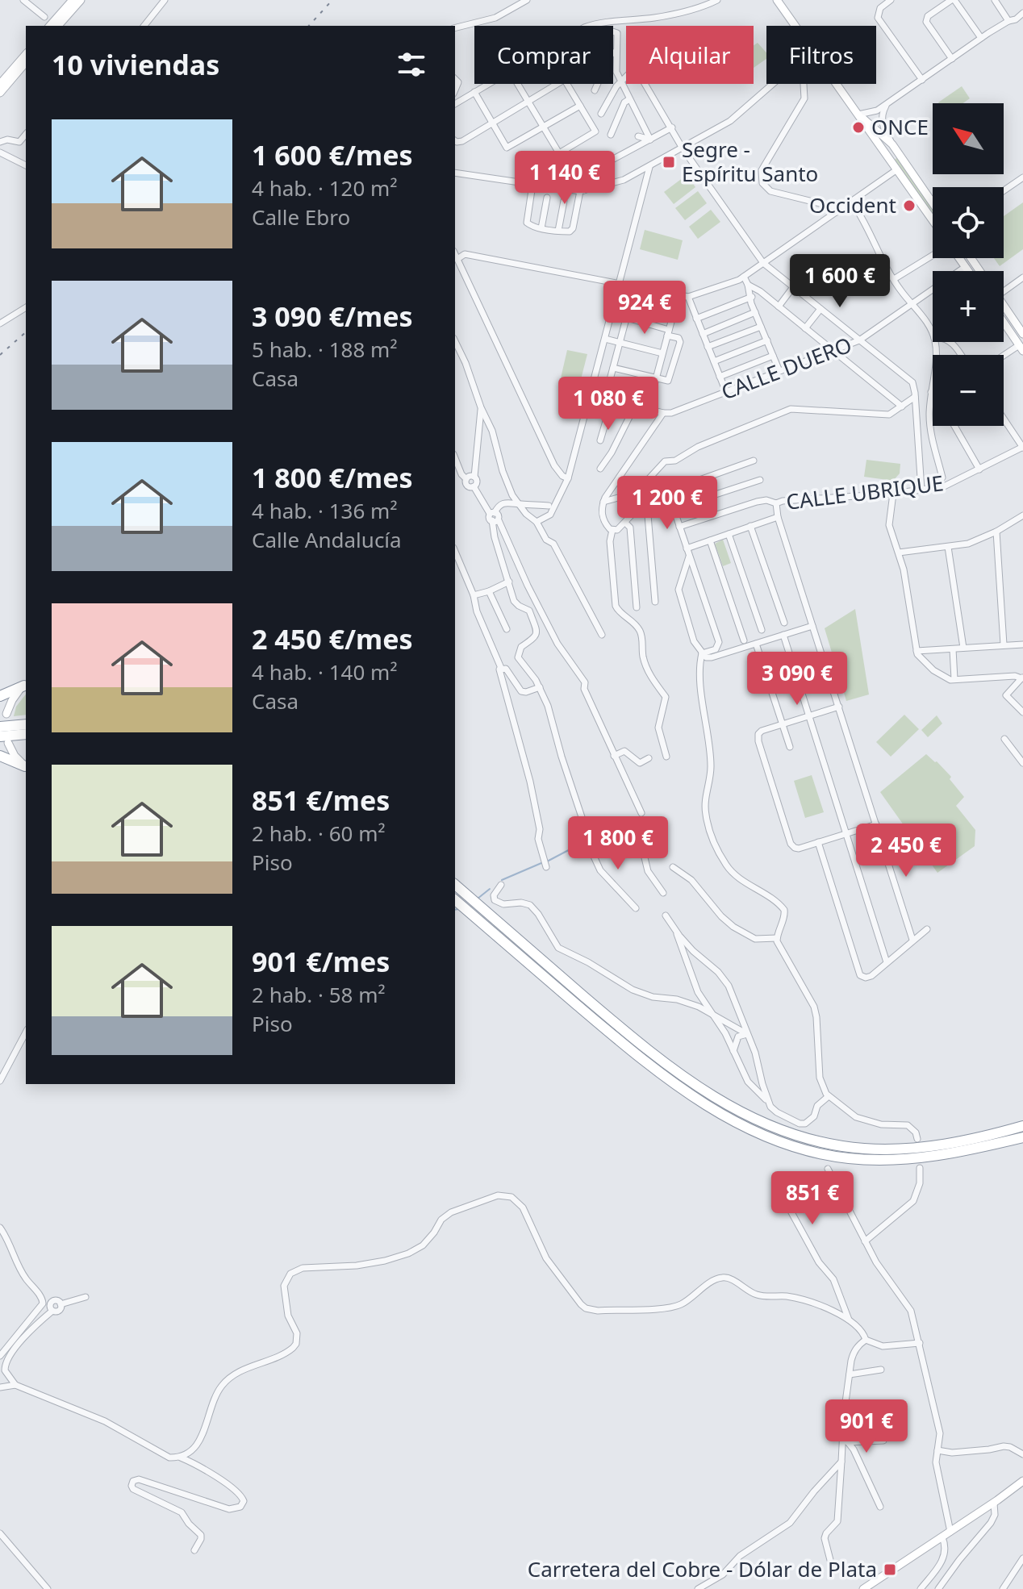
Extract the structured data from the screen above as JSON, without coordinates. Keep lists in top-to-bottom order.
{
  "streets": {
    "street": ["CALLE DUERO", "CALLE UBRIQUE"]
  },
  "places": {
    "other": ["ONCE", "Occident"],
    "transit": ["Segre - Espíritu Santo", "Carretera del Cobre - Dólar de Plata"]
  },
  "north": "top left",
  "page": {
    "chip": ["Comprar", "Alquilar", "Filtros"],
    "heading": "10 viviendas",
    "map_buttons": ["+", "−"],
    "list": [
      {
        "name": "1 600 €/mes",
        "note": "4 hab. · 120 m² · Calle Ebro"
      },
      {
        "name": "3 090 €/mes",
        "note": "5 hab. · 188 m² · Casa"
      },
      {
        "name": "1 800 €/mes",
        "note": "4 hab. · 136 m² · Calle Andalucía"
      },
      {
        "name": "2 450 €/mes",
        "note": "4 hab. · 140 m² · Casa"
      },
      {
        "name": "851 €/mes",
        "note": "2 hab. · 60 m² · Piso"
      },
      {
        "name": "901 €/mes",
        "note": "2 hab. · 58 m² · Piso"
      }
    ],
    "price": [
      "1 140 €",
      "1 600 €",
      "924 €",
      "1 080 €",
      "1 200 €",
      "3 090 €",
      "1 800 €",
      "2 450 €",
      "851 €",
      "901 €"
    ]
  }
}
